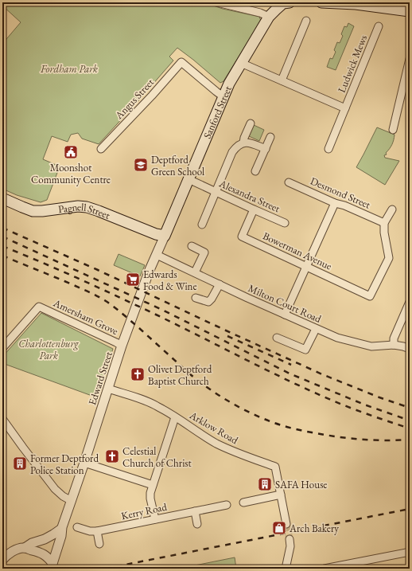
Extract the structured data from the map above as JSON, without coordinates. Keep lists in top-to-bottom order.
{
  "streets": {
    "main road": ["Sanford Street", "Pagnell Street"],
    "street": [
      "Ludwick Mews",
      "Angus Street",
      "Desmond Street",
      "Alexandra Street",
      "Bowerman Avenue",
      "Milton Court Road",
      "Amersham Grove",
      "Edward Street",
      "Arklow Road",
      "Kerry Road"
    ]
  },
  "crossings": [
    ["Ludwick Mews", "Sanford Street"],
    ["Angus Street", "Sanford Street"],
    ["Sanford Street", "Alexandra Street"],
    ["Sanford Street", "Pagnell Street"],
    ["Sanford Street", "Edward Street"],
    ["Desmond Street", "Bowerman Avenue"],
    ["Alexandra Street", "Bowerman Avenue"],
    ["Pagnell Street", "Edward Street"],
    ["Milton Court Road", "Edward Street"],
    ["Amersham Grove", "Edward Street"],
    ["Edward Street", "Arklow Road"]
  ],
  "parks": ["Fordham Park", "Charlottenburg Park"],
  "places": {
    "public building": ["Moonshot Community Centre"],
    "school or university": ["Deptford Green School"],
    "supermarket": ["Edwards Food & Wine"],
    "church": ["Olivet Deptford Baptist Church", "Celestial Church of Christ"],
    "building": ["Former Deptford Police Station", "SAFA House"],
    "shop": ["Arch Bakery"]
  }
}
